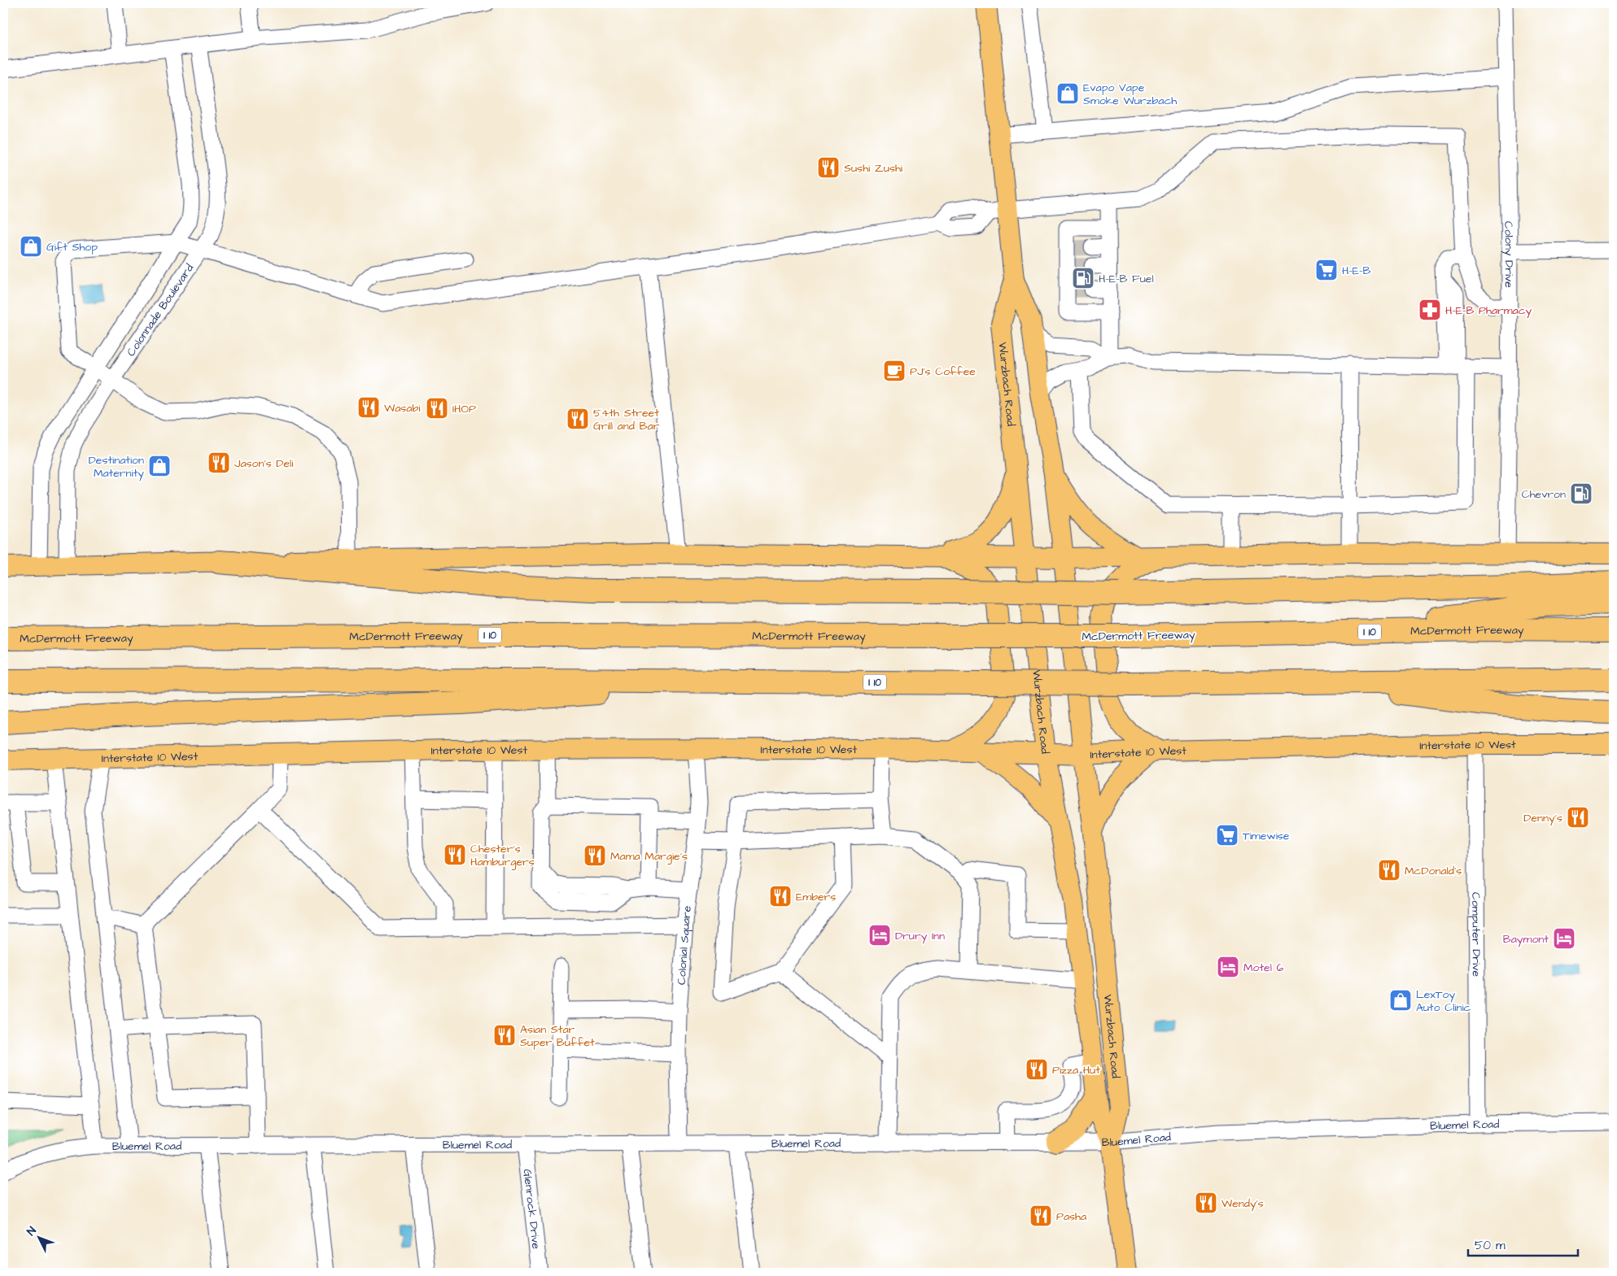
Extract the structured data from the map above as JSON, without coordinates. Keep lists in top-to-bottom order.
{
  "streets": {
    "highway": ["McDermott Freeway", "I 10"],
    "main road": ["Wurzbach Road", "Interstate 10 West"],
    "street": [
      "Colony Drive",
      "Colonnade Boulevard",
      "Computer Drive",
      "Colonial Square",
      "Bluemel Road",
      "Glenrock Drive"
    ]
  },
  "crossings": [
    ["Wurzbach Road", "Interstate 10 West"],
    ["Wurzbach Road", "Bluemel Road"],
    ["Interstate 10 West", "Computer Drive"],
    ["Interstate 10 West", "Colonial Square"],
    ["Computer Drive", "Bluemel Road"],
    ["Colonial Square", "Bluemel Road"],
    ["Bluemel Road", "Glenrock Drive"]
  ],
  "places": {
    "shop": [
      "Evapo Vape Smoke Wurzbach",
      "Gift Shop",
      "Destination Maternity",
      "LexToy Auto Clinic"
    ],
    "restaurant": [
      "Sushi Zushi",
      "Wasabi",
      "IHOP",
      "54th Street Grill and Bar",
      "Jason's Deli",
      "Denny's",
      "Chester's Hamburgers",
      "Mama Margie's",
      "McDonald's",
      "Embers",
      "Asian Star Super Buffet",
      "Pizza Hut",
      "Wendy's",
      "Pasha"
    ],
    "supermarket": ["H-E-B", "Timewise"],
    "fuel station": ["H-E-B Fuel", "Chevron"],
    "pharmacy": ["H-E-B Pharmacy"],
    "cafe": ["PJ's Coffee"],
    "hotel": ["Drury Inn", "Baymont", "Motel 6"]
  },
  "scale_bar": "50 m",
  "north": "top left"
}
